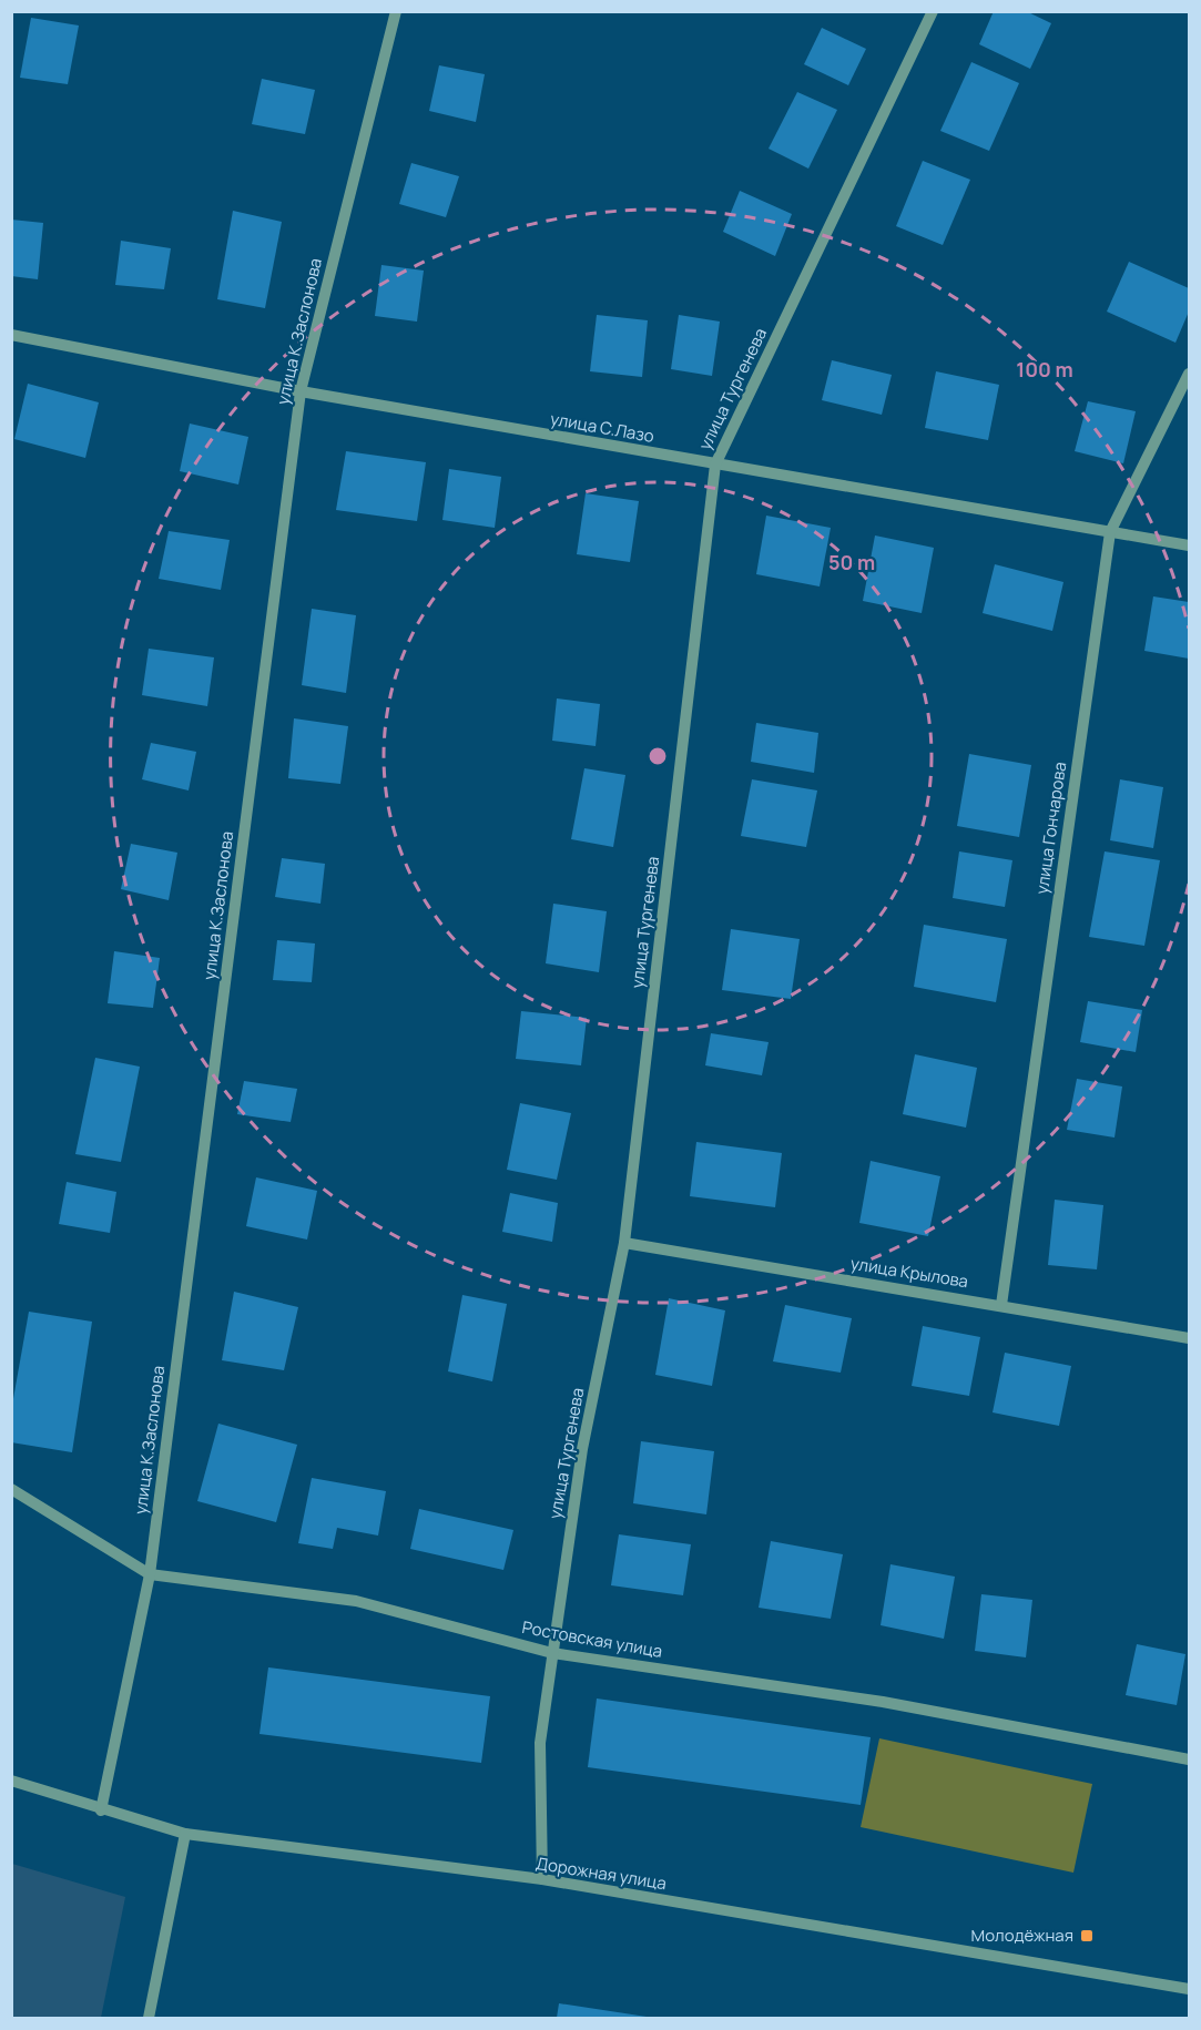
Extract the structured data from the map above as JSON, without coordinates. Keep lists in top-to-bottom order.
{
  "streets": {
    "street": [
      "улица К.Заслонова",
      "улица Тургенева",
      "улица С.Лазо",
      "улица Гончарова",
      "улица Крылова",
      "Ростовская улица",
      "Дорожная улица"
    ]
  },
  "crossings": [
    ["улица К.Заслонова", "улица С.Лазо"],
    ["улица К.Заслонова", "Ростовская улица"],
    ["улица К.Заслонова", "Дорожная улица"],
    ["улица Тургенева", "улица С.Лазо"],
    ["улица Тургенева", "улица Крылова"],
    ["улица Тургенева", "Ростовская улица"],
    ["улица Тургенева", "Дорожная улица"],
    ["улица С.Лазо", "улица Гончарова"],
    ["улица Гончарова", "улица Крылова"]
  ],
  "places": {
    "transit": ["Молодёжная"]
  },
  "rings": ["100 m", "50 m"]
}
